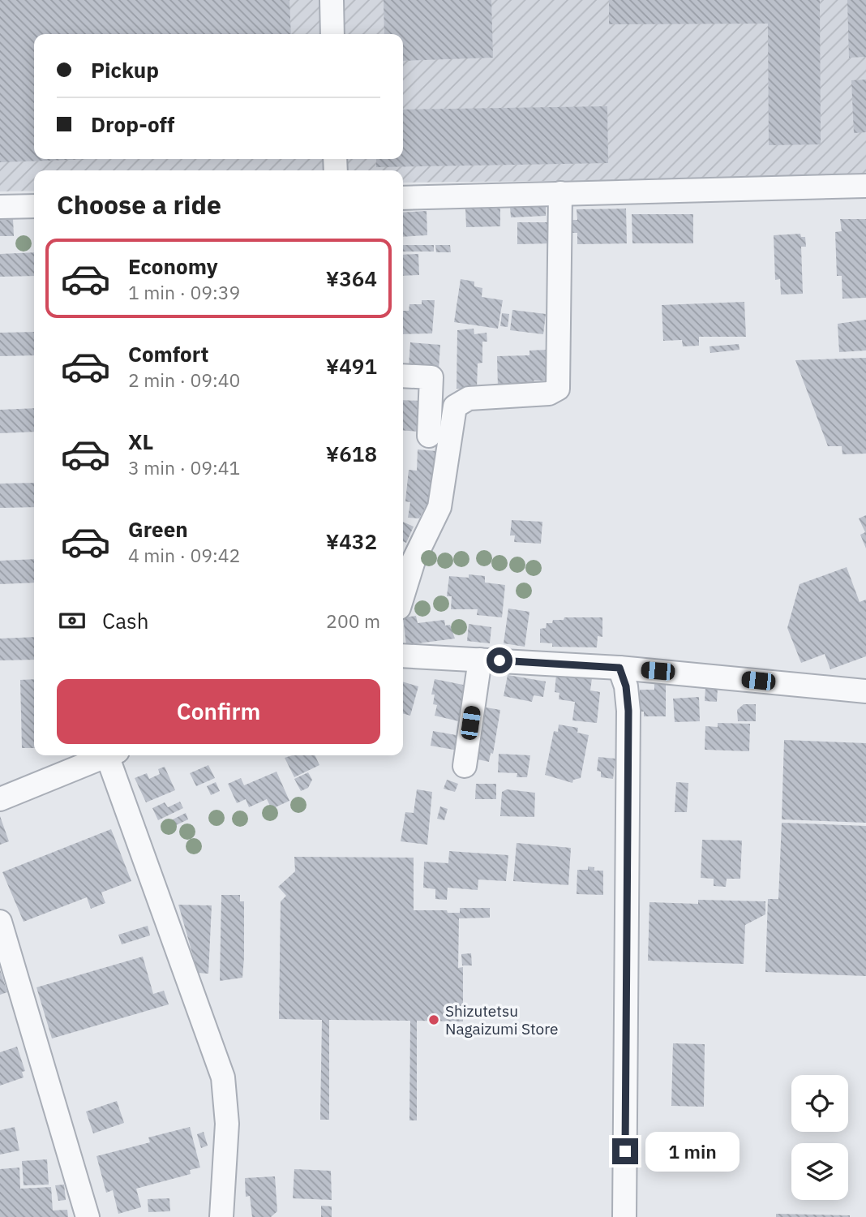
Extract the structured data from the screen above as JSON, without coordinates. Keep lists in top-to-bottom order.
{
  "places": ["Shizutetsu Nagaizumi Store"],
  "page": {
    "banner": ["Pickup", "Drop-off"],
    "heading": "Choose a ride",
    "list": [
      {
        "name": "Economy",
        "note": "1 min · 09:39",
        "value": "¥364"
      },
      {
        "name": "Comfort",
        "note": "2 min · 09:40",
        "value": "¥491"
      },
      {
        "name": "XL",
        "note": "3 min · 09:41",
        "value": "¥618"
      },
      {
        "name": "Green",
        "note": "4 min · 09:42",
        "value": "¥432"
      }
    ],
    "pay": ["Cash", "200 m"],
    "buttons": "Confirm",
    "bubble": "1 min"
  }
}
